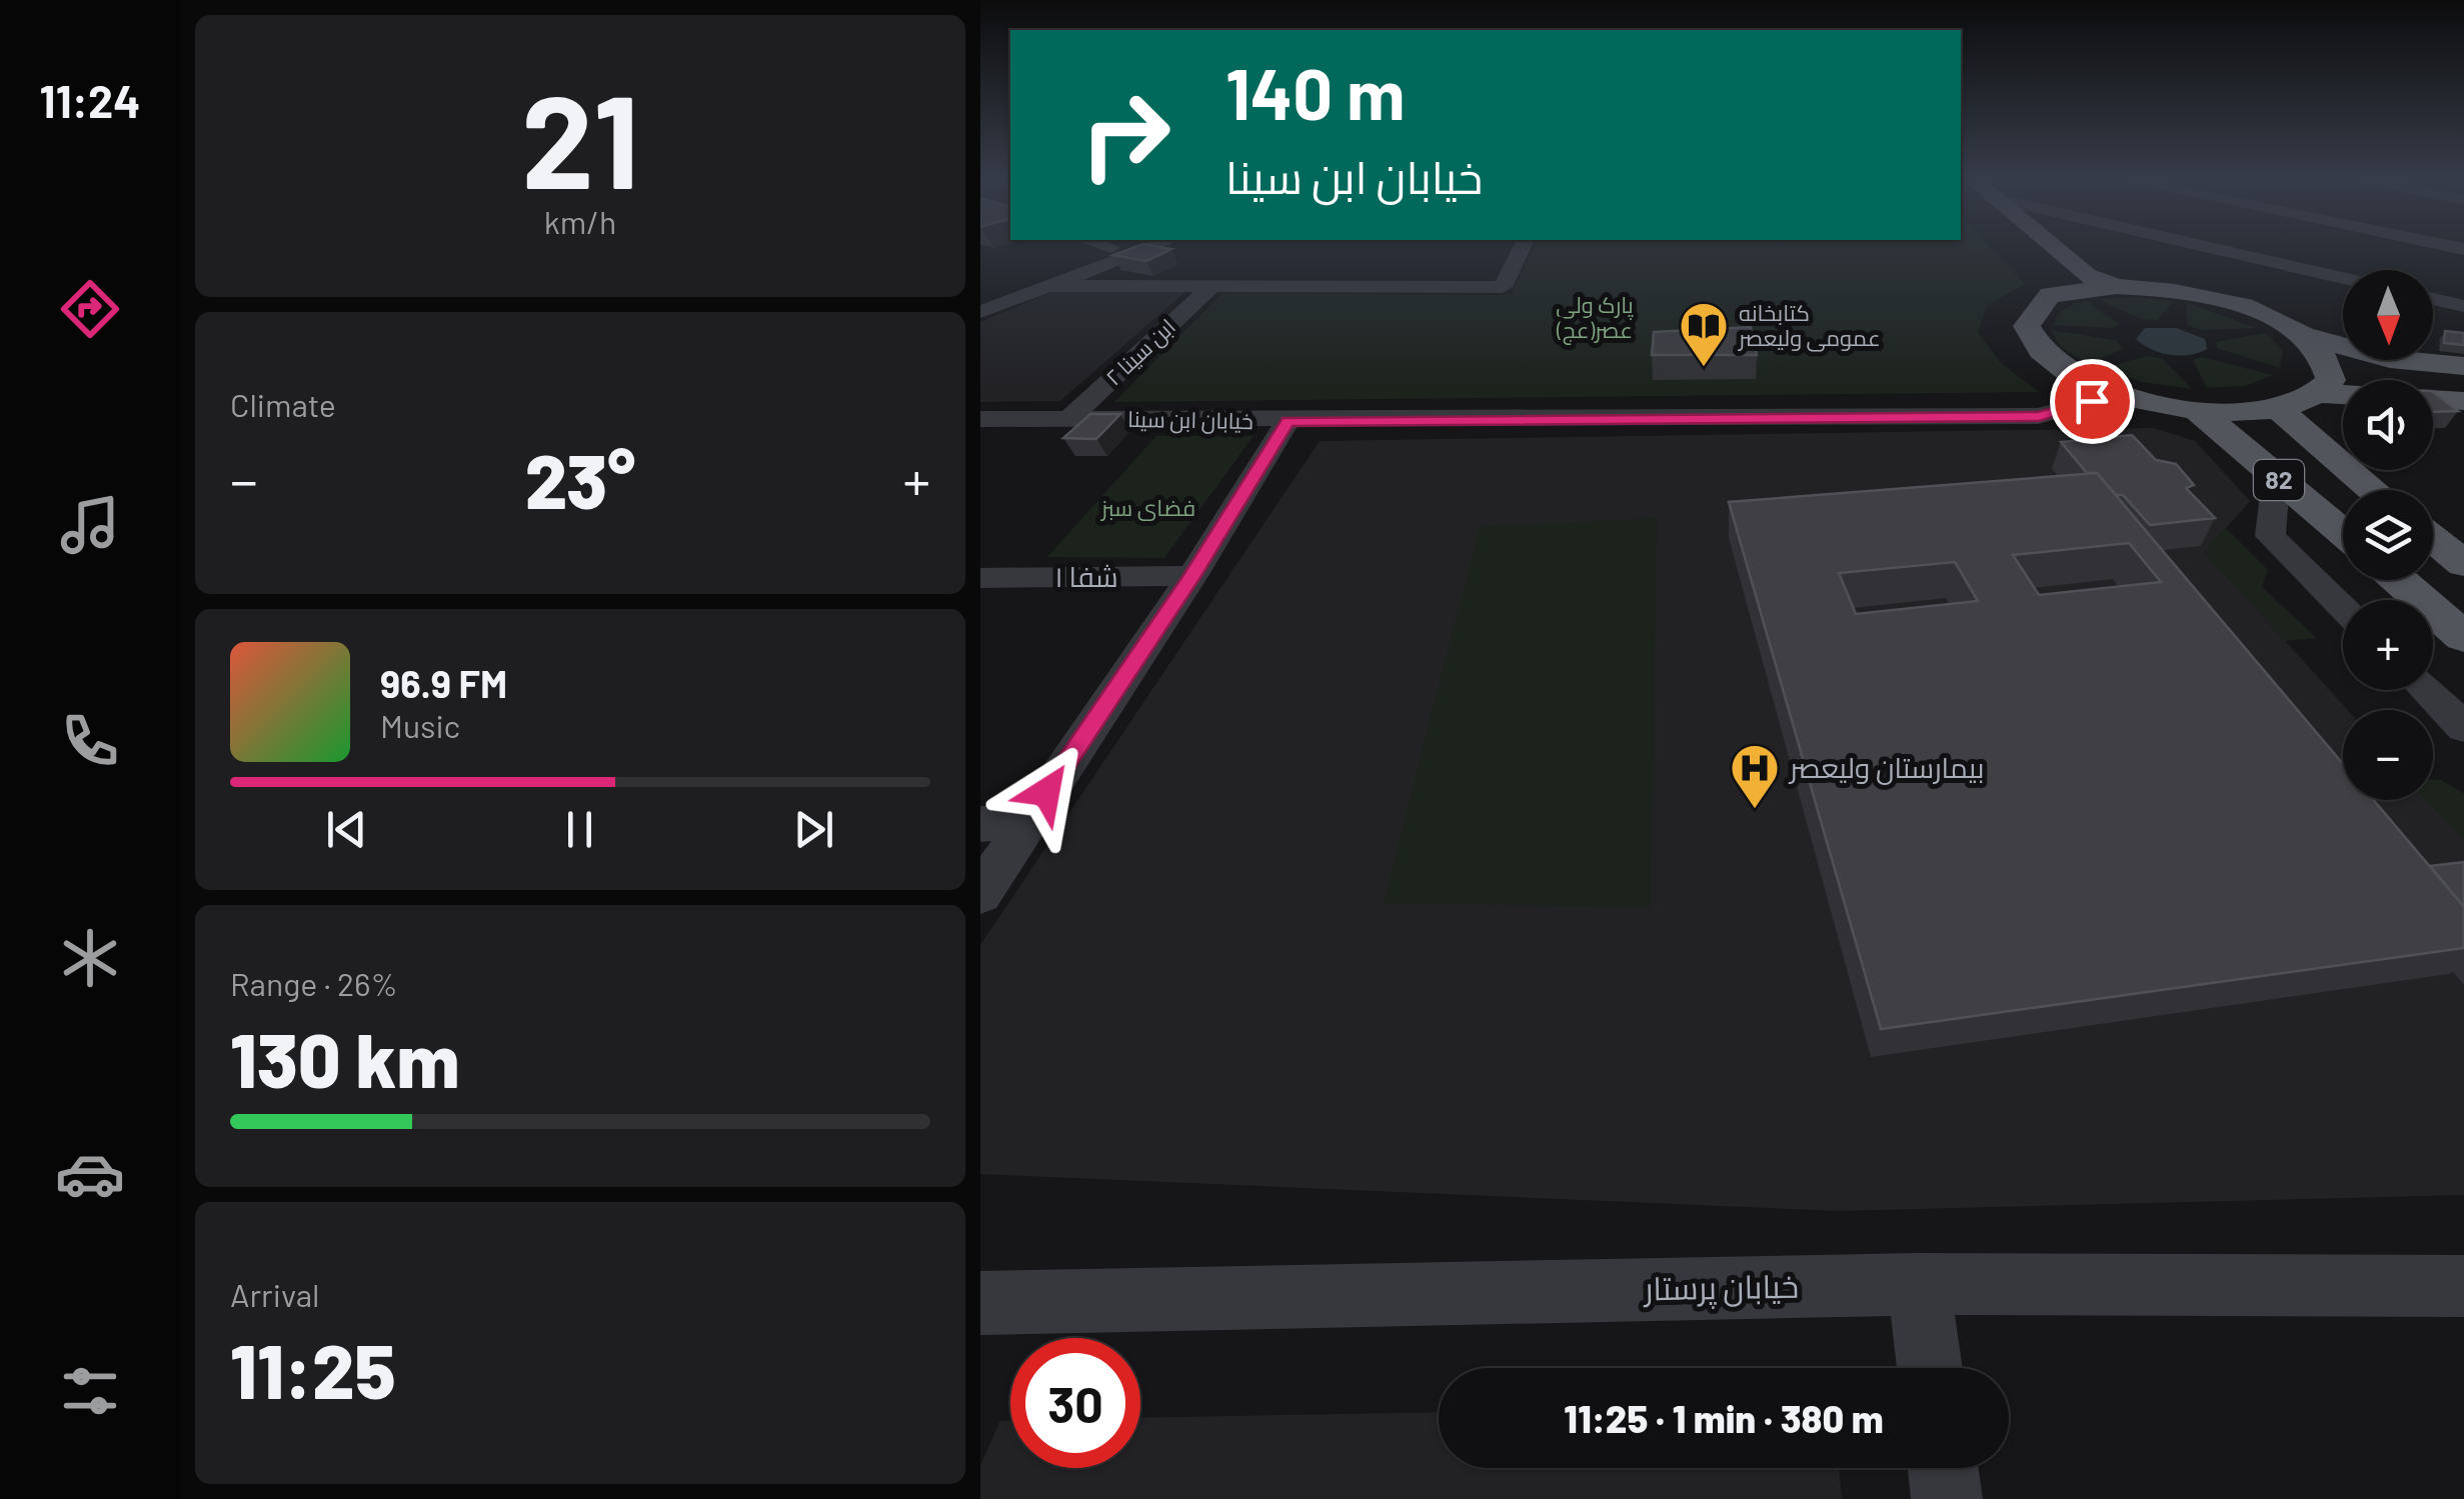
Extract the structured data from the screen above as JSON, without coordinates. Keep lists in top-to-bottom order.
{
  "streets": {
    "main road": ["82"],
    "street": [
      "ابن سینا ۲",
      "خیابان ابن سینا",
      "شفا ۱",
      "خیابان پرستار"
    ]
  },
  "crossings": [
    ["ابن سینا ۲", "خیابان ابن سینا"],
    ["خیابان ابن سینا", "82"]
  ],
  "parks": ["پارک ولی عصر(عج)", "فضای سبز"],
  "places": {
    "library": ["کتابخانه عمومی ولیعصر"],
    "hospital": ["بیمارستان ولیعصر"]
  },
  "north": "bottom",
  "page": {
    "tabs": "11:24",
    "tile": [
      ["21", "km/h"],
      "Climate",
      ["Range · 26%", "130 km"],
      ["Arrival", "11:25"]
    ],
    "turn": ["140 m", "خیابان ابن سینا"],
    "map_buttons": ["+", "−"],
    "heat": ["−", "23°", "+"],
    "song": ["96.9 FM", "Music"],
    "limit": "30",
    "trip": "11:25 · 1 min · 380 m"
  }
}
